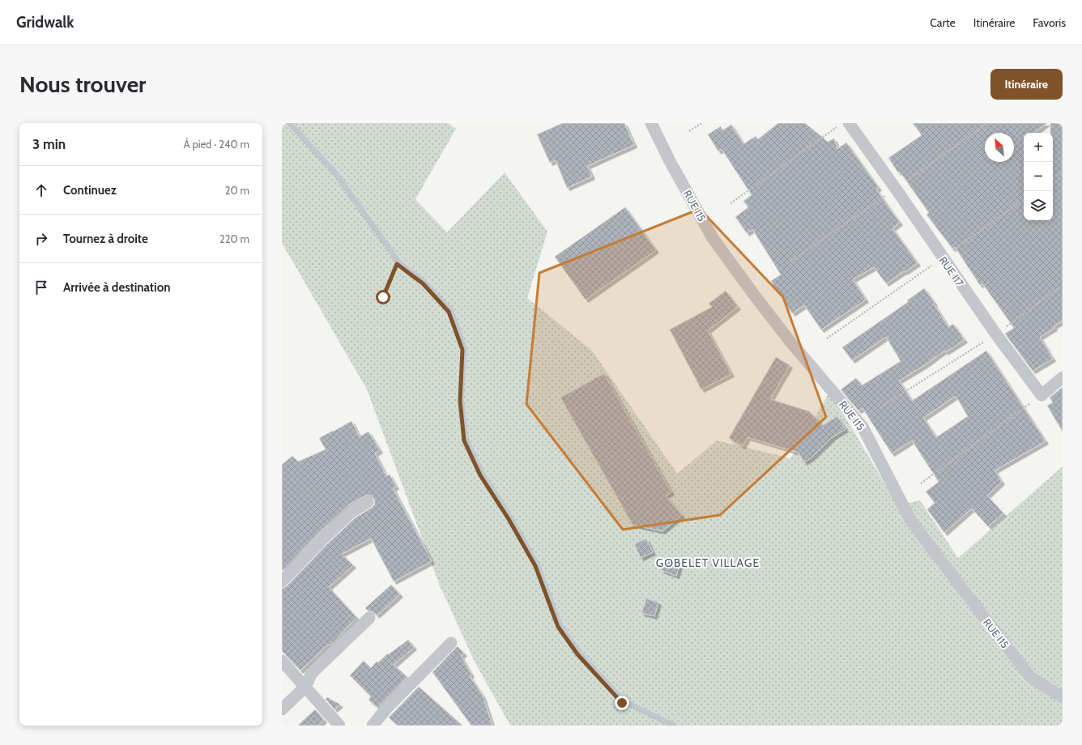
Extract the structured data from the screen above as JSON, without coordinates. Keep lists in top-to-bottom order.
{
  "streets": {
    "street": ["RUE I15", "RUE I17"]
  },
  "districts": ["GOBELET VILLAGE"],
  "north": "top left",
  "page": {
    "header": "Gridwalk",
    "nav": ["Carte", "Itinéraire", "Favoris"],
    "buttons": "Itinéraire",
    "title": "Nous trouver",
    "heading": ["3 min", "À pied · 240 m"],
    "map_buttons": ["+", "−"],
    "list": [
      ["Continuez", "20 m"],
      ["Tournez à droite", "220 m"],
      "Arrivée à destination"
    ]
  }
}
